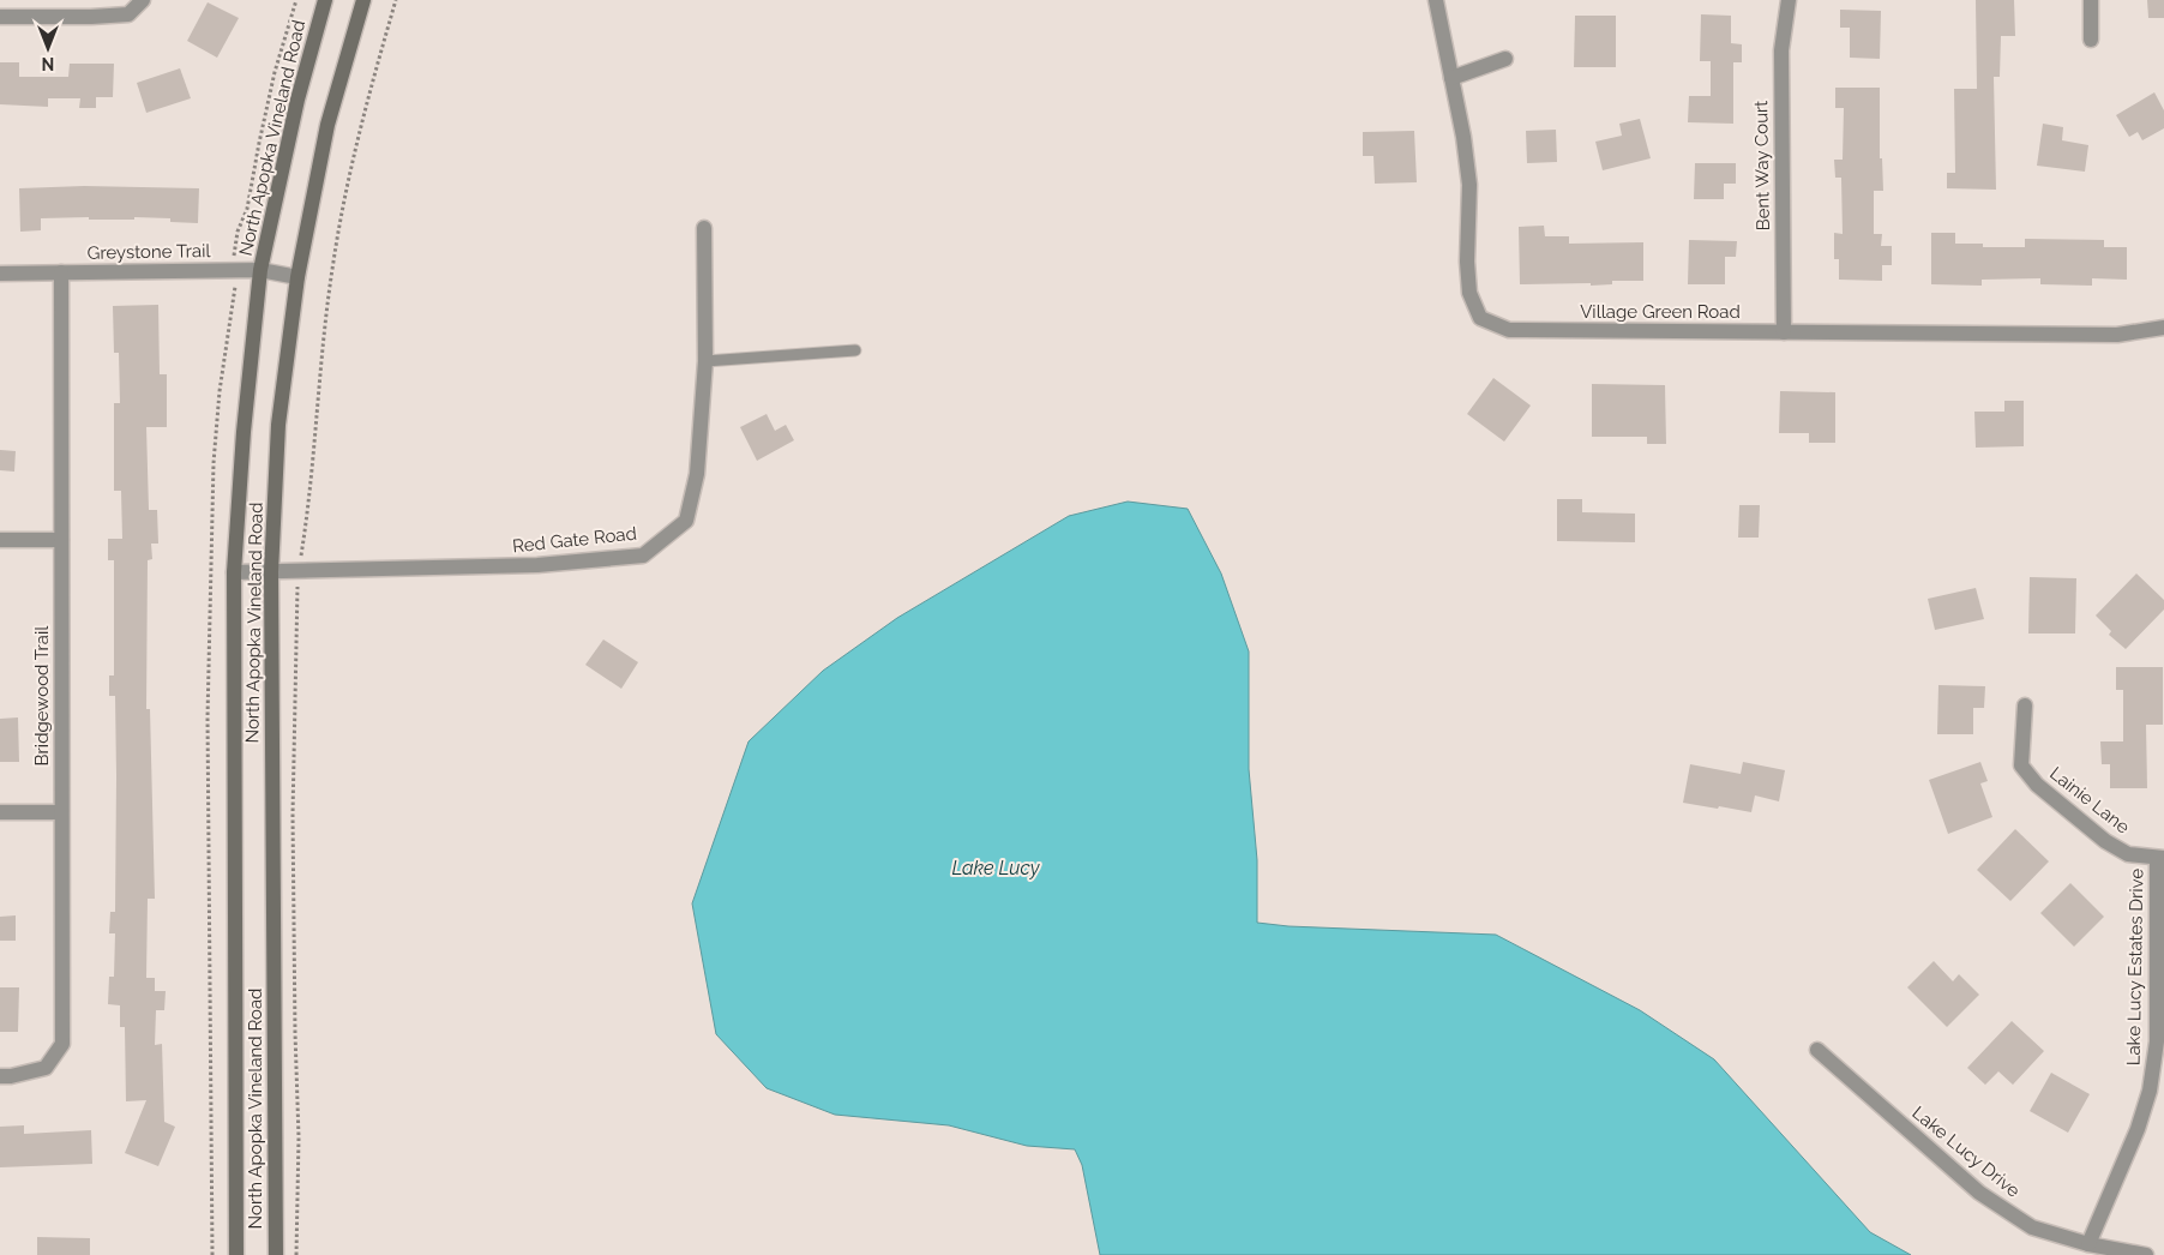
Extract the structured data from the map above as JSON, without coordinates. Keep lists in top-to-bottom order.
{
  "streets": {
    "street": [
      "North Apopka Vineland Road",
      "Bent Way Court",
      "Greystone Trail",
      "Village Green Road",
      "Red Gate Road",
      "Bridgewood Trail",
      "Lainie Lane",
      "Lake Lucy Estates Drive",
      "Lake Lucy Drive"
    ]
  },
  "crossings": [
    ["North Apopka Vineland Road", "Greystone Trail"],
    ["North Apopka Vineland Road", "Red Gate Road"],
    ["Bent Way Court", "Village Green Road"],
    ["Greystone Trail", "Bridgewood Trail"],
    ["Lainie Lane", "Lake Lucy Estates Drive"],
    ["Lake Lucy Estates Drive", "Lake Lucy Drive"]
  ],
  "water": ["Lake Lucy"],
  "north": "bottom"
}
